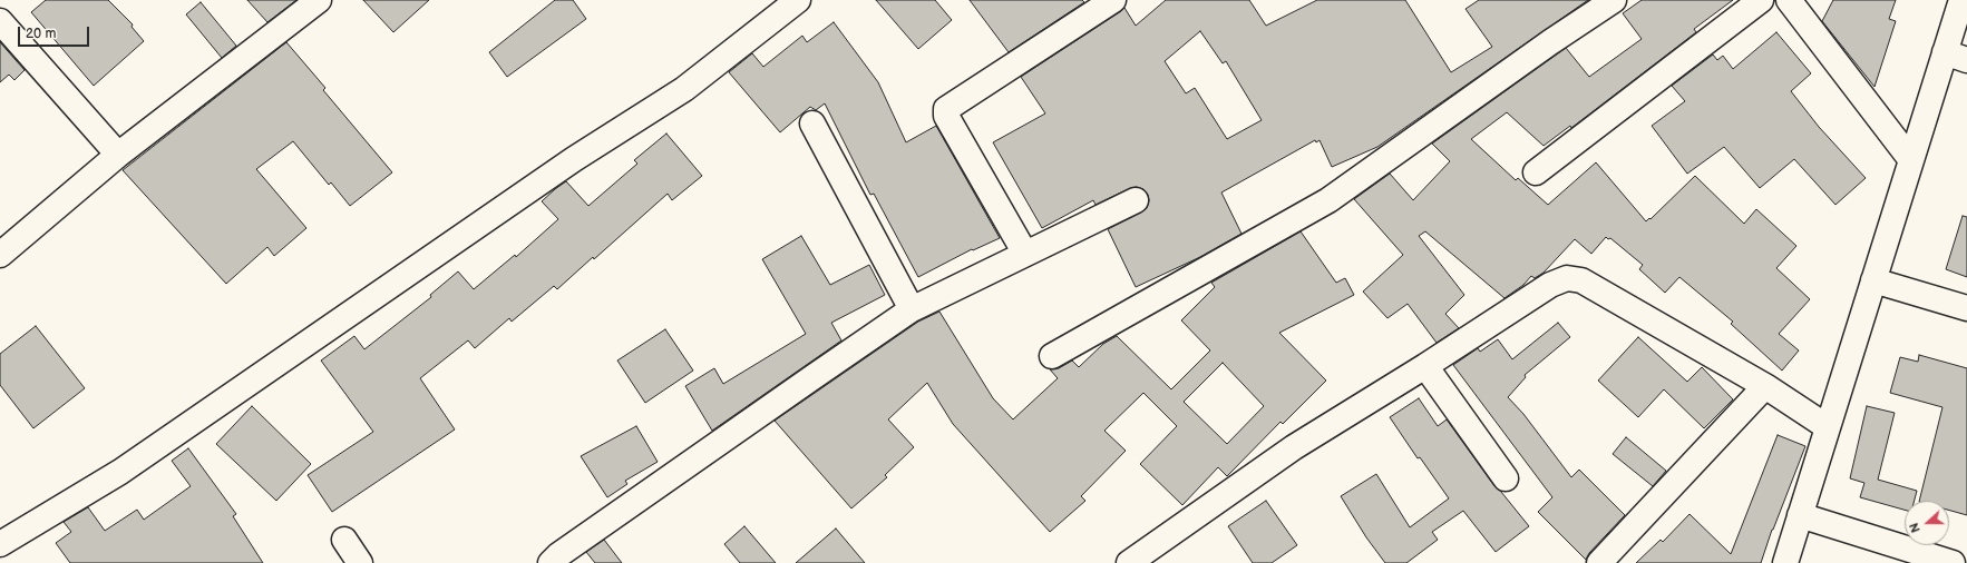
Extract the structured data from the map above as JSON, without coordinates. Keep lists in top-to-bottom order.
{
  "scale_bar": "20 m",
  "north": "left"
}
